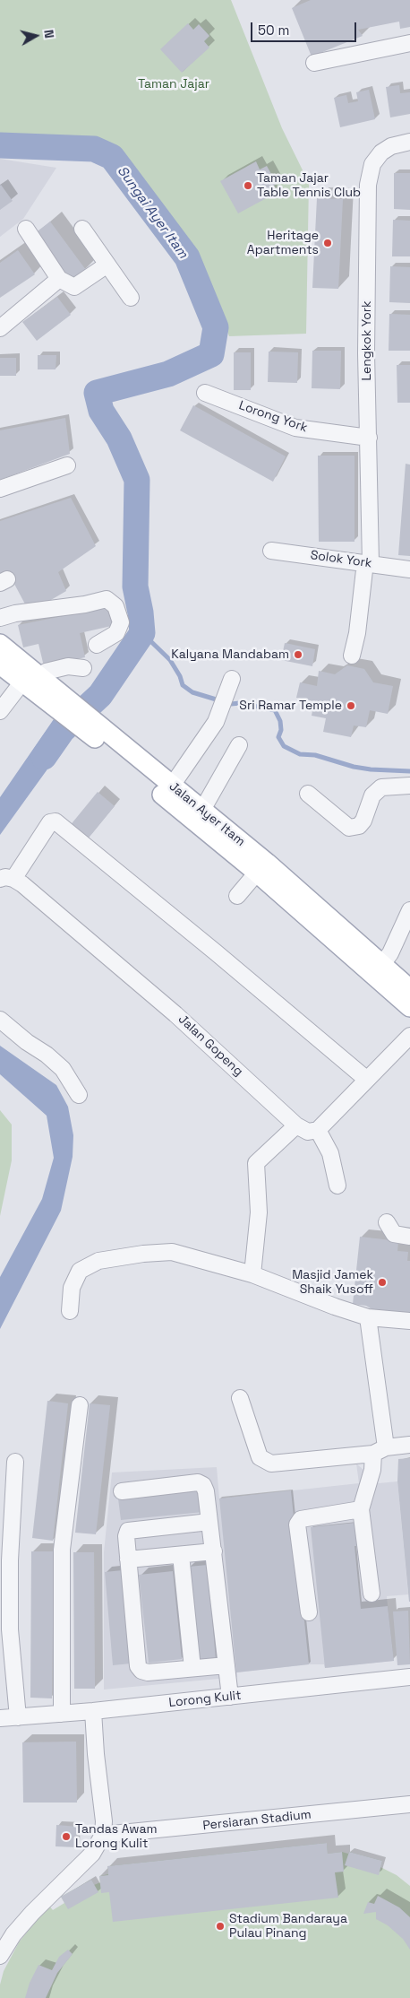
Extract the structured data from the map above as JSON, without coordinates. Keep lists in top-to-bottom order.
{
  "streets": {
    "main road": ["Jalan Ayer Itam"],
    "street": [
      "Lengkok York",
      "Lorong York",
      "Solok York",
      "Jalan Gopeng",
      "Lorong Kulit",
      "Persiaran Stadium"
    ]
  },
  "crossings": [
    ["Lengkok York", "Lorong York"],
    ["Lengkok York", "Solok York"]
  ],
  "water": ["Sungai Ayer Itam"],
  "parks": ["Taman Jajar"],
  "places": [
    "Taman Jajar Table Tennis Club",
    "Heritage Apartments",
    "Kalyana Mandabam",
    "Sri Ramar Temple",
    "Masjid Jamek Shaik Yusoff",
    "Tandas Awam Lorong Kulit",
    "Stadium Bandaraya Pulau Pinang"
  ],
  "scale_bar": "50 m",
  "north": "right"
}
